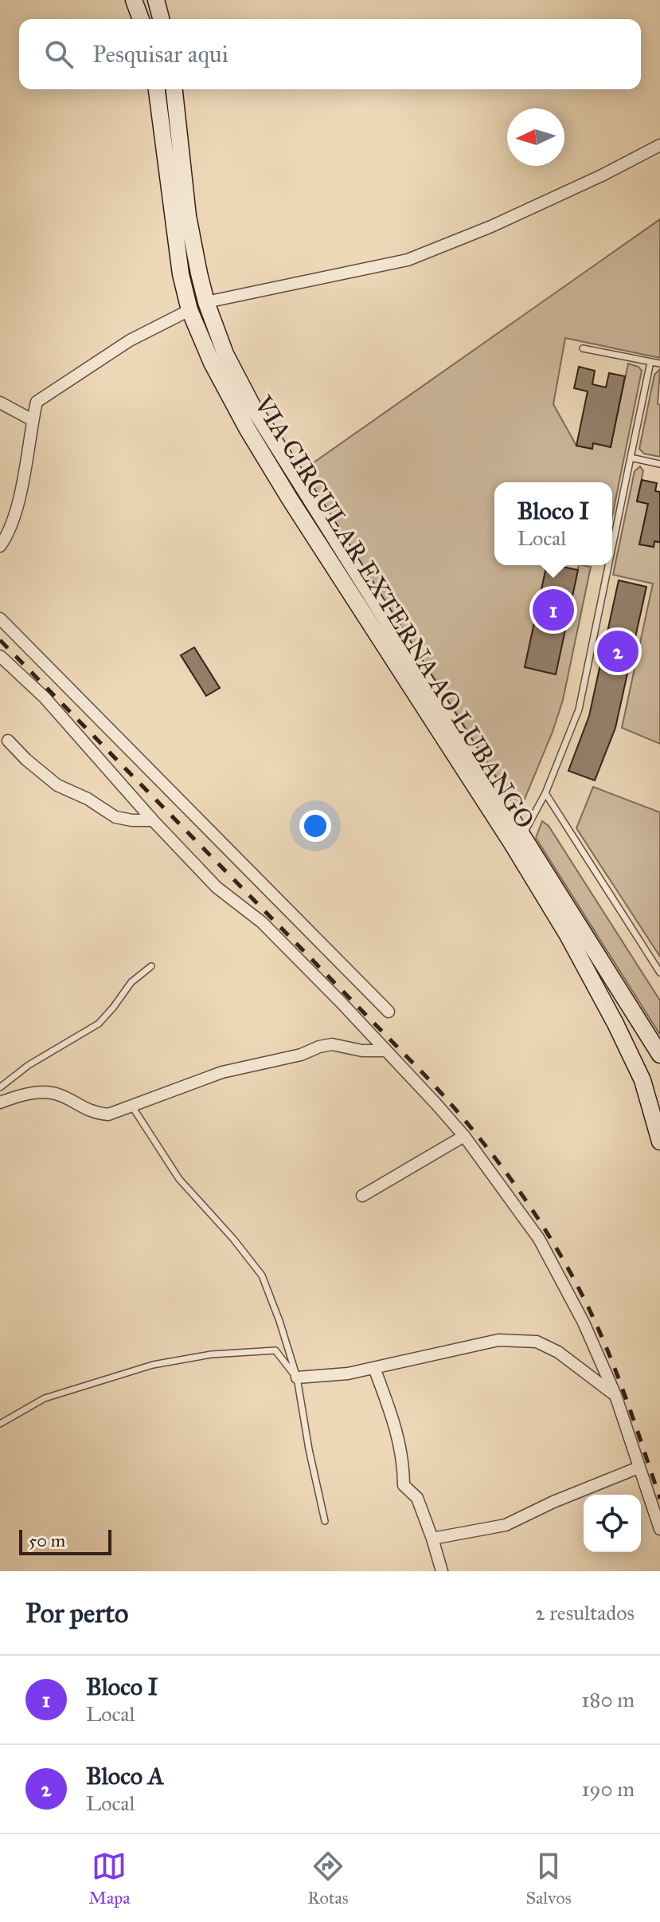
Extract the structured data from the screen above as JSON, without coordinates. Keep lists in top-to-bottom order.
{
  "streets": {
    "main road": ["VIA CIRCULAR EXTERNA AO LUBANGO"]
  },
  "scale_bar": "50 m",
  "north": "left",
  "page": {
    "search": "Pesquisar aqui",
    "popup": ["Bloco I", "Local"],
    "pins": ["1", "2"],
    "scale": "50 m",
    "heading": ["Por perto", "2 resultados"],
    "list": [
      {
        "mark": "1",
        "name": "Bloco I",
        "note": "Local",
        "value": "180 m"
      },
      {
        "mark": "2",
        "name": "Bloco A",
        "note": "Local",
        "value": "190 m"
      }
    ],
    "nav": ["Mapa", "Rotas", "Salvos"]
  }
}
